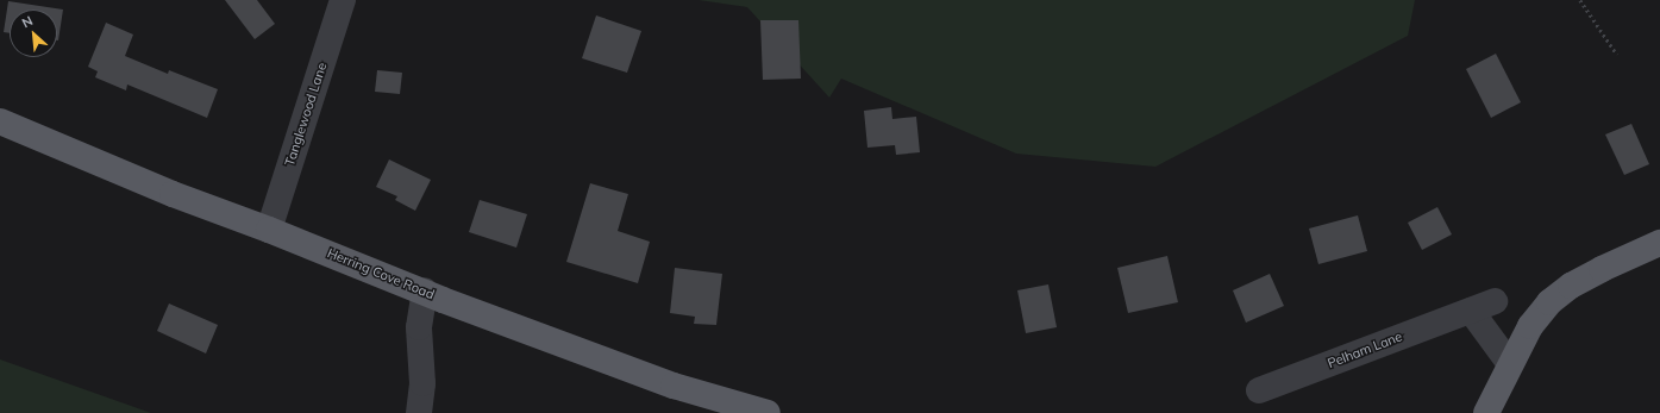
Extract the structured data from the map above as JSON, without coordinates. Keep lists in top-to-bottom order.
{
  "streets": {
    "main road": ["Herring Cove Road"],
    "street": ["Tanglewood Lane", "Pelham Lane"]
  },
  "crossings": [
    ["Tanglewood Lane", "Herring Cove Road"]
  ],
  "north": "top left"
}
